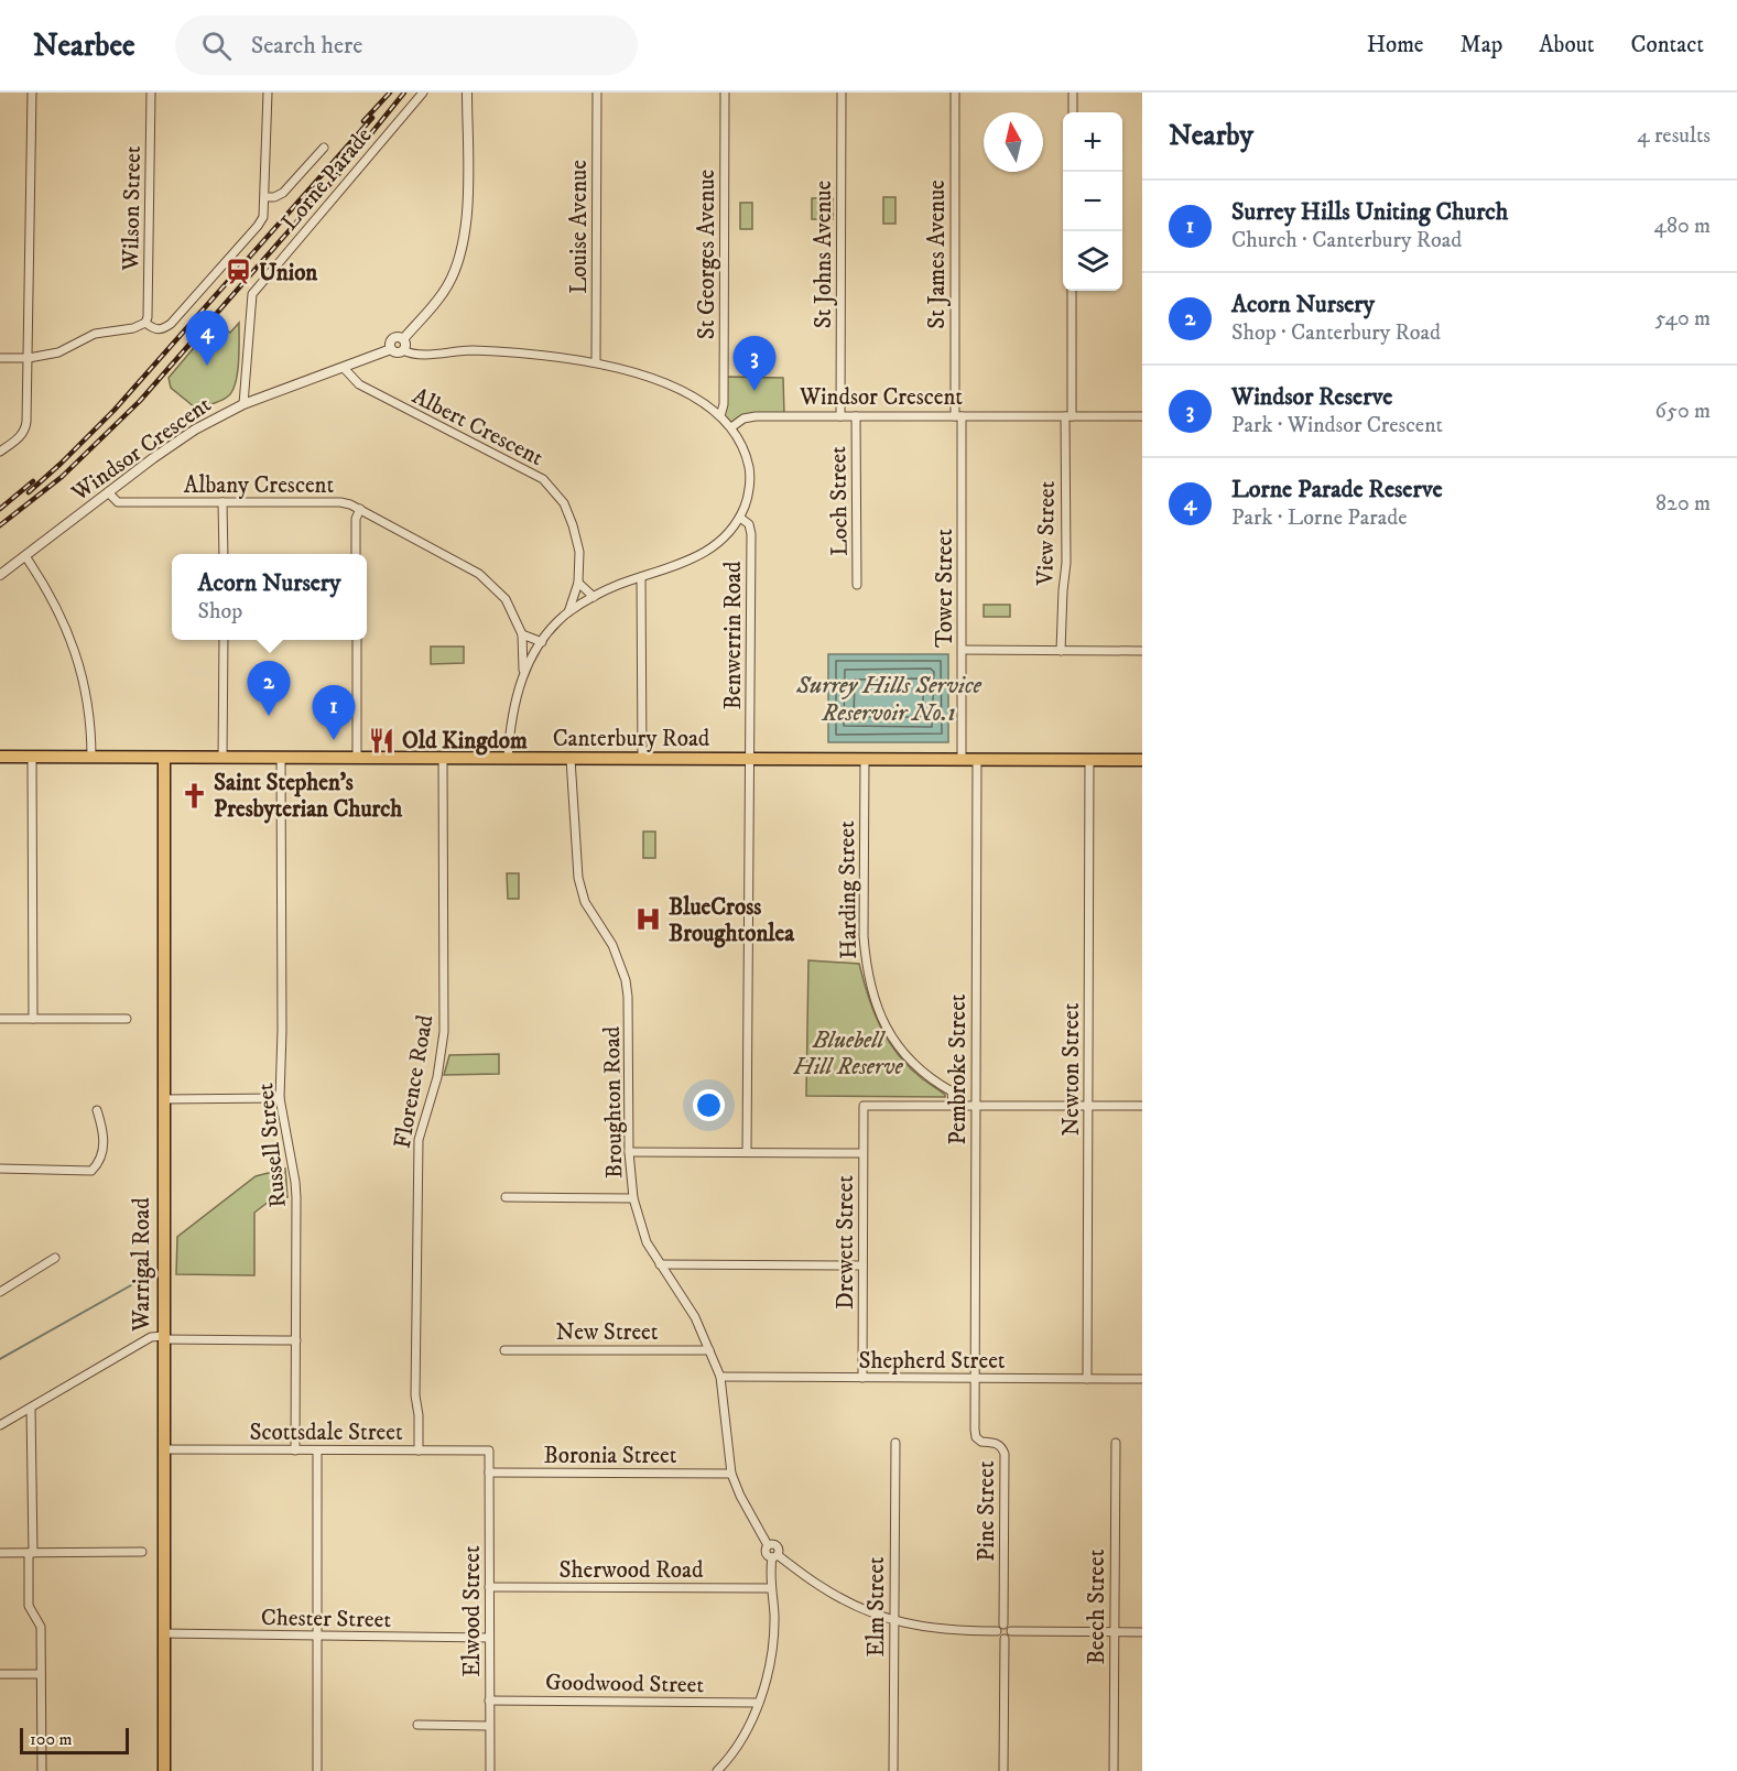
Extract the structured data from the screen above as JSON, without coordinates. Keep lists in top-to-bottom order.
{
  "streets": {
    "main road": ["Canterbury Road", "Warrigal Road"],
    "street": [
      "Lorne Parade",
      "Wilson Street",
      "Louise Avenue",
      "St Georges Avenue",
      "St Johns Avenue",
      "St James Avenue",
      "Windsor Crescent",
      "Albert Crescent",
      "Albany Crescent",
      "Loch Street",
      "View Street",
      "Tower Street",
      "Benwerrin Road",
      "Harding Street",
      "Pembroke Street",
      "Newton Street",
      "Florence Road",
      "Broughton Road",
      "Russell Street",
      "Drewett Street",
      "New Street",
      "Shepherd Street",
      "Scottsdale Street",
      "Boronia Street",
      "Pine Street",
      "Sherwood Road",
      "Elm Street",
      "Beech Street",
      "Elwood Street",
      "Chester Street",
      "Goodwood Street"
    ]
  },
  "crossings": [
    ["Lorne Parade", "Windsor Crescent"],
    ["St Johns Avenue", "Windsor Crescent"],
    ["St James Avenue", "Windsor Crescent"],
    ["St James Avenue", "Tower Street"],
    ["Windsor Crescent", "Albert Crescent"],
    ["Windsor Crescent", "Albany Crescent"],
    ["Windsor Crescent", "Loch Street"],
    ["Windsor Crescent", "View Street"],
    ["Windsor Crescent", "Tower Street"],
    ["Tower Street", "Canterbury Road"],
    ["Benwerrin Road", "Canterbury Road"],
    ["Canterbury Road", "Harding Street"],
    ["Canterbury Road", "Pembroke Street"],
    ["Canterbury Road", "Newton Street"],
    ["Canterbury Road", "Florence Road"],
    ["Canterbury Road", "Broughton Road"],
    ["Canterbury Road", "Russell Street"],
    ["Canterbury Road", "Warrigal Road"],
    ["Harding Street", "Drewett Street"],
    ["Pembroke Street", "Shepherd Street"],
    ["Pembroke Street", "Pine Street"],
    ["Newton Street", "Shepherd Street"],
    ["Florence Road", "Scottsdale Street"],
    ["Broughton Road", "New Street"],
    ["Broughton Road", "Shepherd Street"],
    ["Broughton Road", "Boronia Street"],
    ["Russell Street", "Scottsdale Street"],
    ["Drewett Street", "Shepherd Street"],
    ["Warrigal Road", "Scottsdale Street"],
    ["Warrigal Road", "Chester Street"],
    ["Shepherd Street", "Pine Street"],
    ["Scottsdale Street", "Elwood Street"],
    ["Boronia Street", "Elwood Street"],
    ["Sherwood Road", "Elwood Street"],
    ["Elwood Street", "Chester Street"],
    ["Elwood Street", "Goodwood Street"]
  ],
  "water": ["Surrey Hills Service Reservoir No.1"],
  "parks": ["Bluebell Hill Reserve"],
  "places": {
    "station": ["Union"],
    "restaurant": ["Old Kingdom"],
    "church": ["Saint Stephen's Presbyterian Church"],
    "hospital": ["BlueCross Broughtonlea"]
  },
  "scale_bar": "100 m",
  "north": "top",
  "page": {
    "header": "Nearbee",
    "search": "Search here",
    "nav": [
      "Home",
      "Map",
      "About",
      "Contact"
    ],
    "heading": ["Nearby", "4 results"],
    "map_buttons": ["+", "−"],
    "list": [
      {
        "mark": "1",
        "name": "Surrey Hills Uniting Church",
        "note": "Church · Canterbury Road",
        "value": "480 m"
      },
      {
        "mark": "2",
        "name": "Acorn Nursery",
        "note": "Shop · Canterbury Road",
        "value": "540 m"
      },
      {
        "mark": "3",
        "name": "Windsor Reserve",
        "note": "Park · Windsor Crescent",
        "value": "650 m"
      },
      {
        "mark": "4",
        "name": "Lorne Parade Reserve",
        "note": "Park · Lorne Parade",
        "value": "820 m"
      }
    ],
    "pins": [
      "4",
      "3",
      "2",
      "1"
    ],
    "popup": ["Acorn Nursery", "Shop"],
    "scale": "100 m"
  }
}
